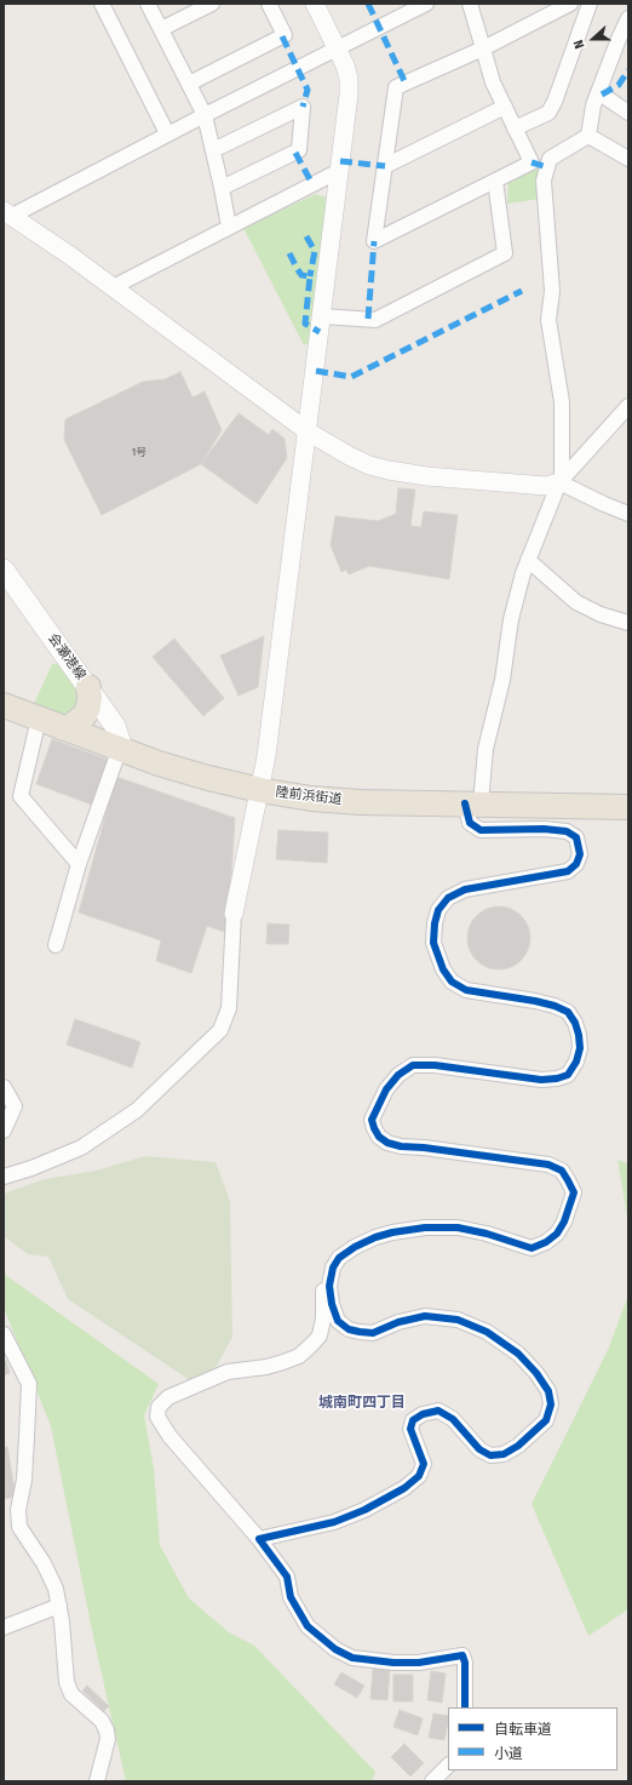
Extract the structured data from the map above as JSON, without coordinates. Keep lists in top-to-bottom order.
{
  "streets": {
    "highway": ["陸前浜街道"],
    "main road": ["会瀬港線"]
  },
  "crossings": [
    ["会瀬港線", "陸前浜街道"]
  ],
  "districts": ["城南町四丁目"],
  "house_numbers": ["1号"],
  "legend": ["自転車道", "小道"],
  "north": "left"
}
